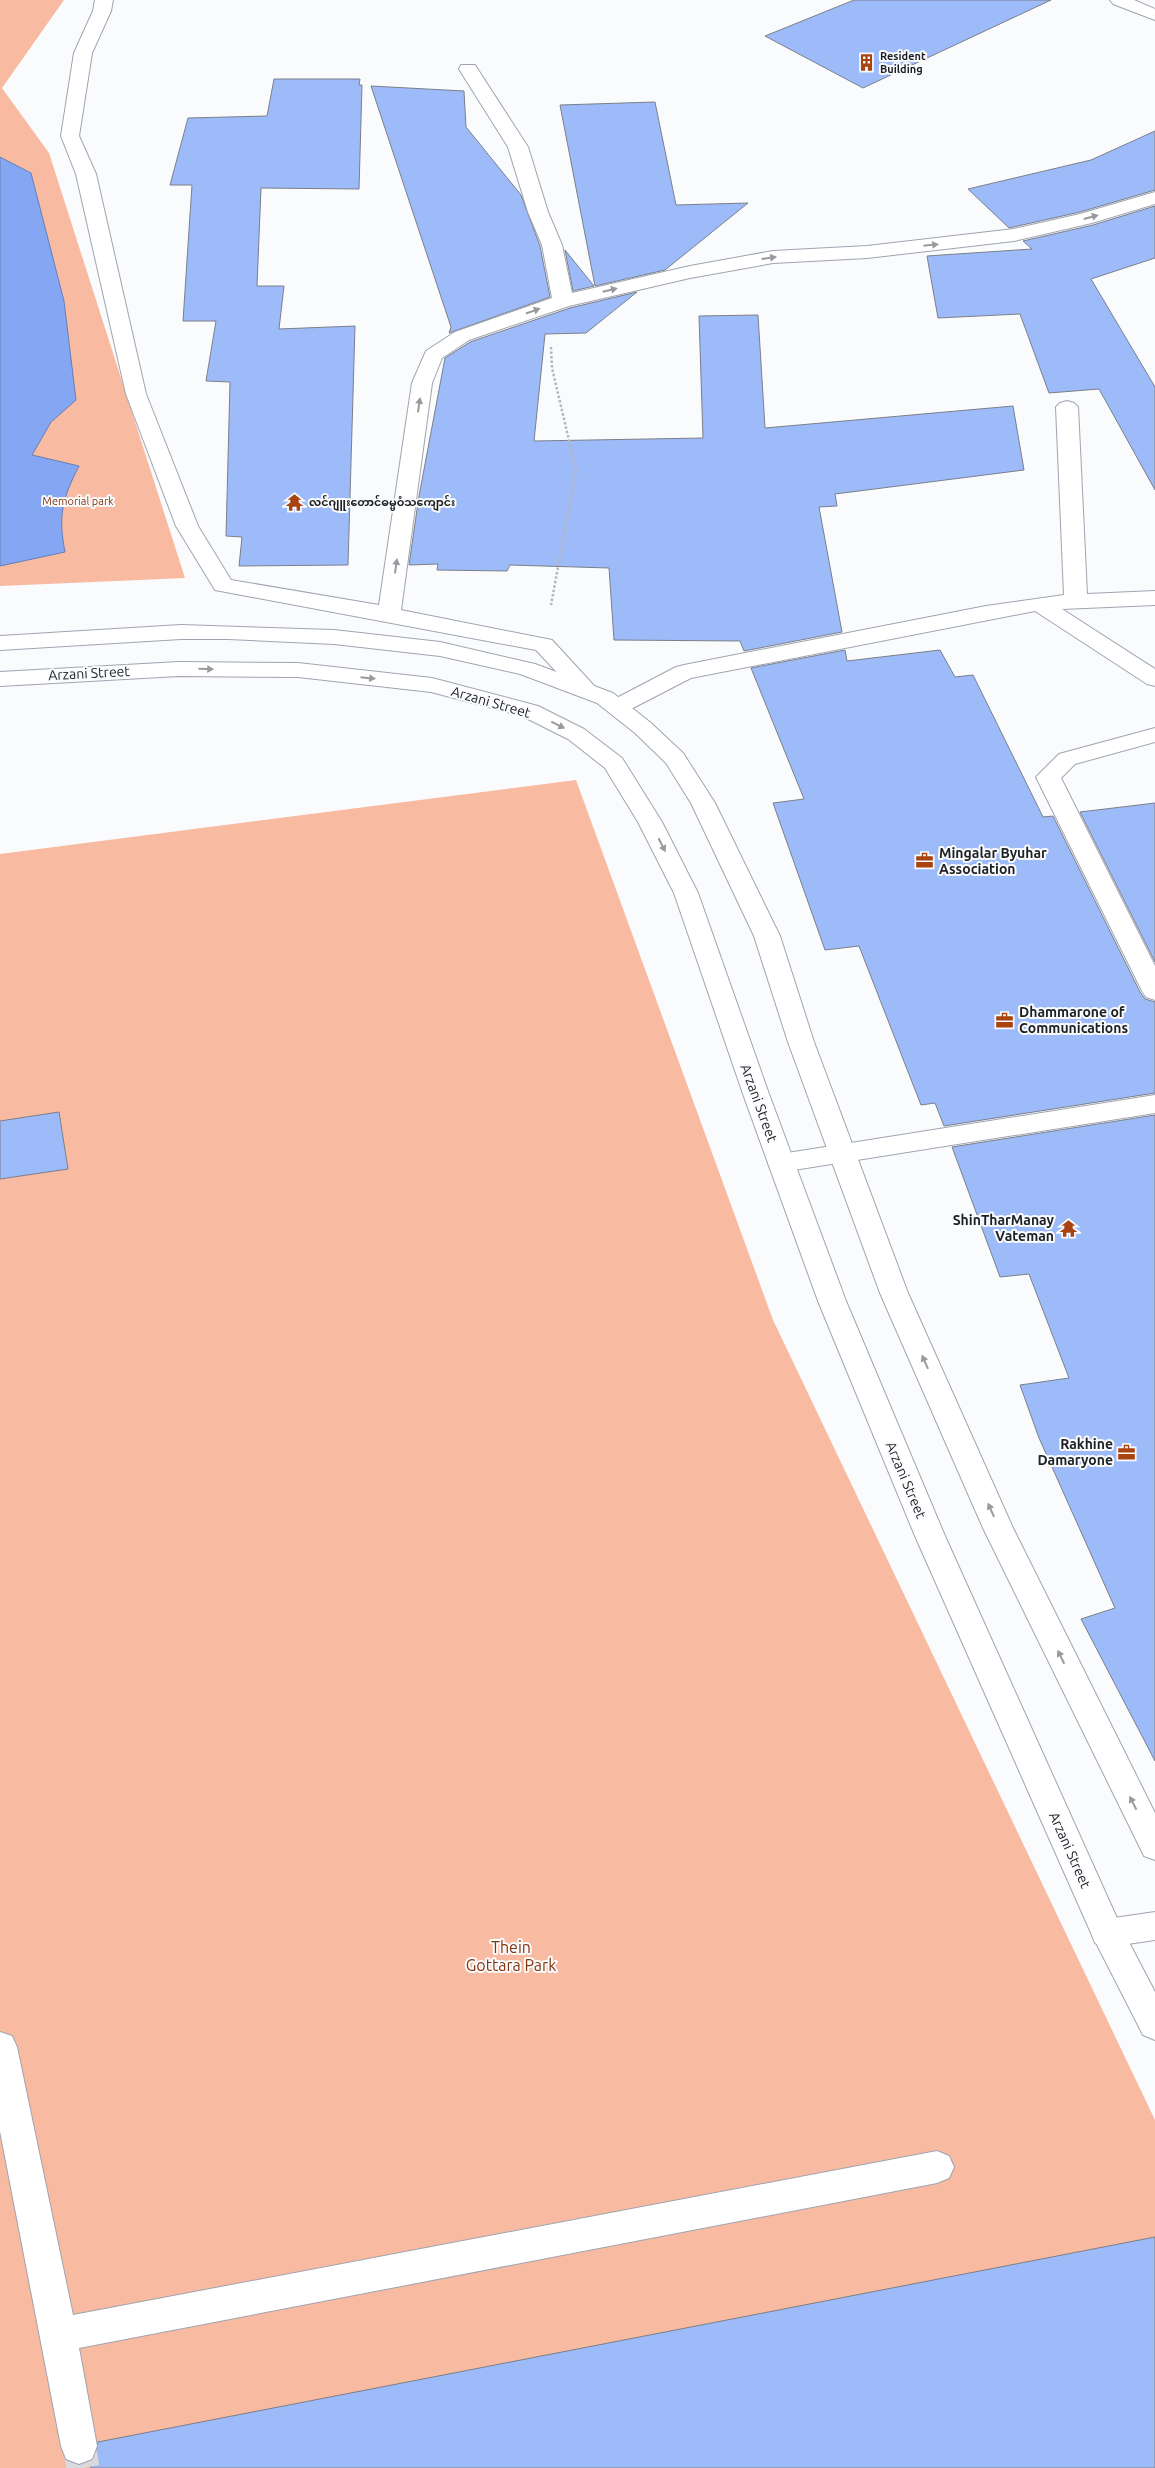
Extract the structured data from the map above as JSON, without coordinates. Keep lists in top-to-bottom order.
{
  "streets": {
    "street": ["Arzani Street"]
  },
  "one_way": ["Arzani Street"],
  "parks": ["Memorial park", "Thein Gottara Park"],
  "places": {
    "building": ["Resident Building"],
    "temple": ["လင်ဂျူးတောင်ဓမ္မဝံသကျောင်း", "ShinTharManay Vateman"],
    "office": ["Mingalar Byuhar Association", "Dhammarone of Communications", "Rakhine Damaryone"]
  }
}
